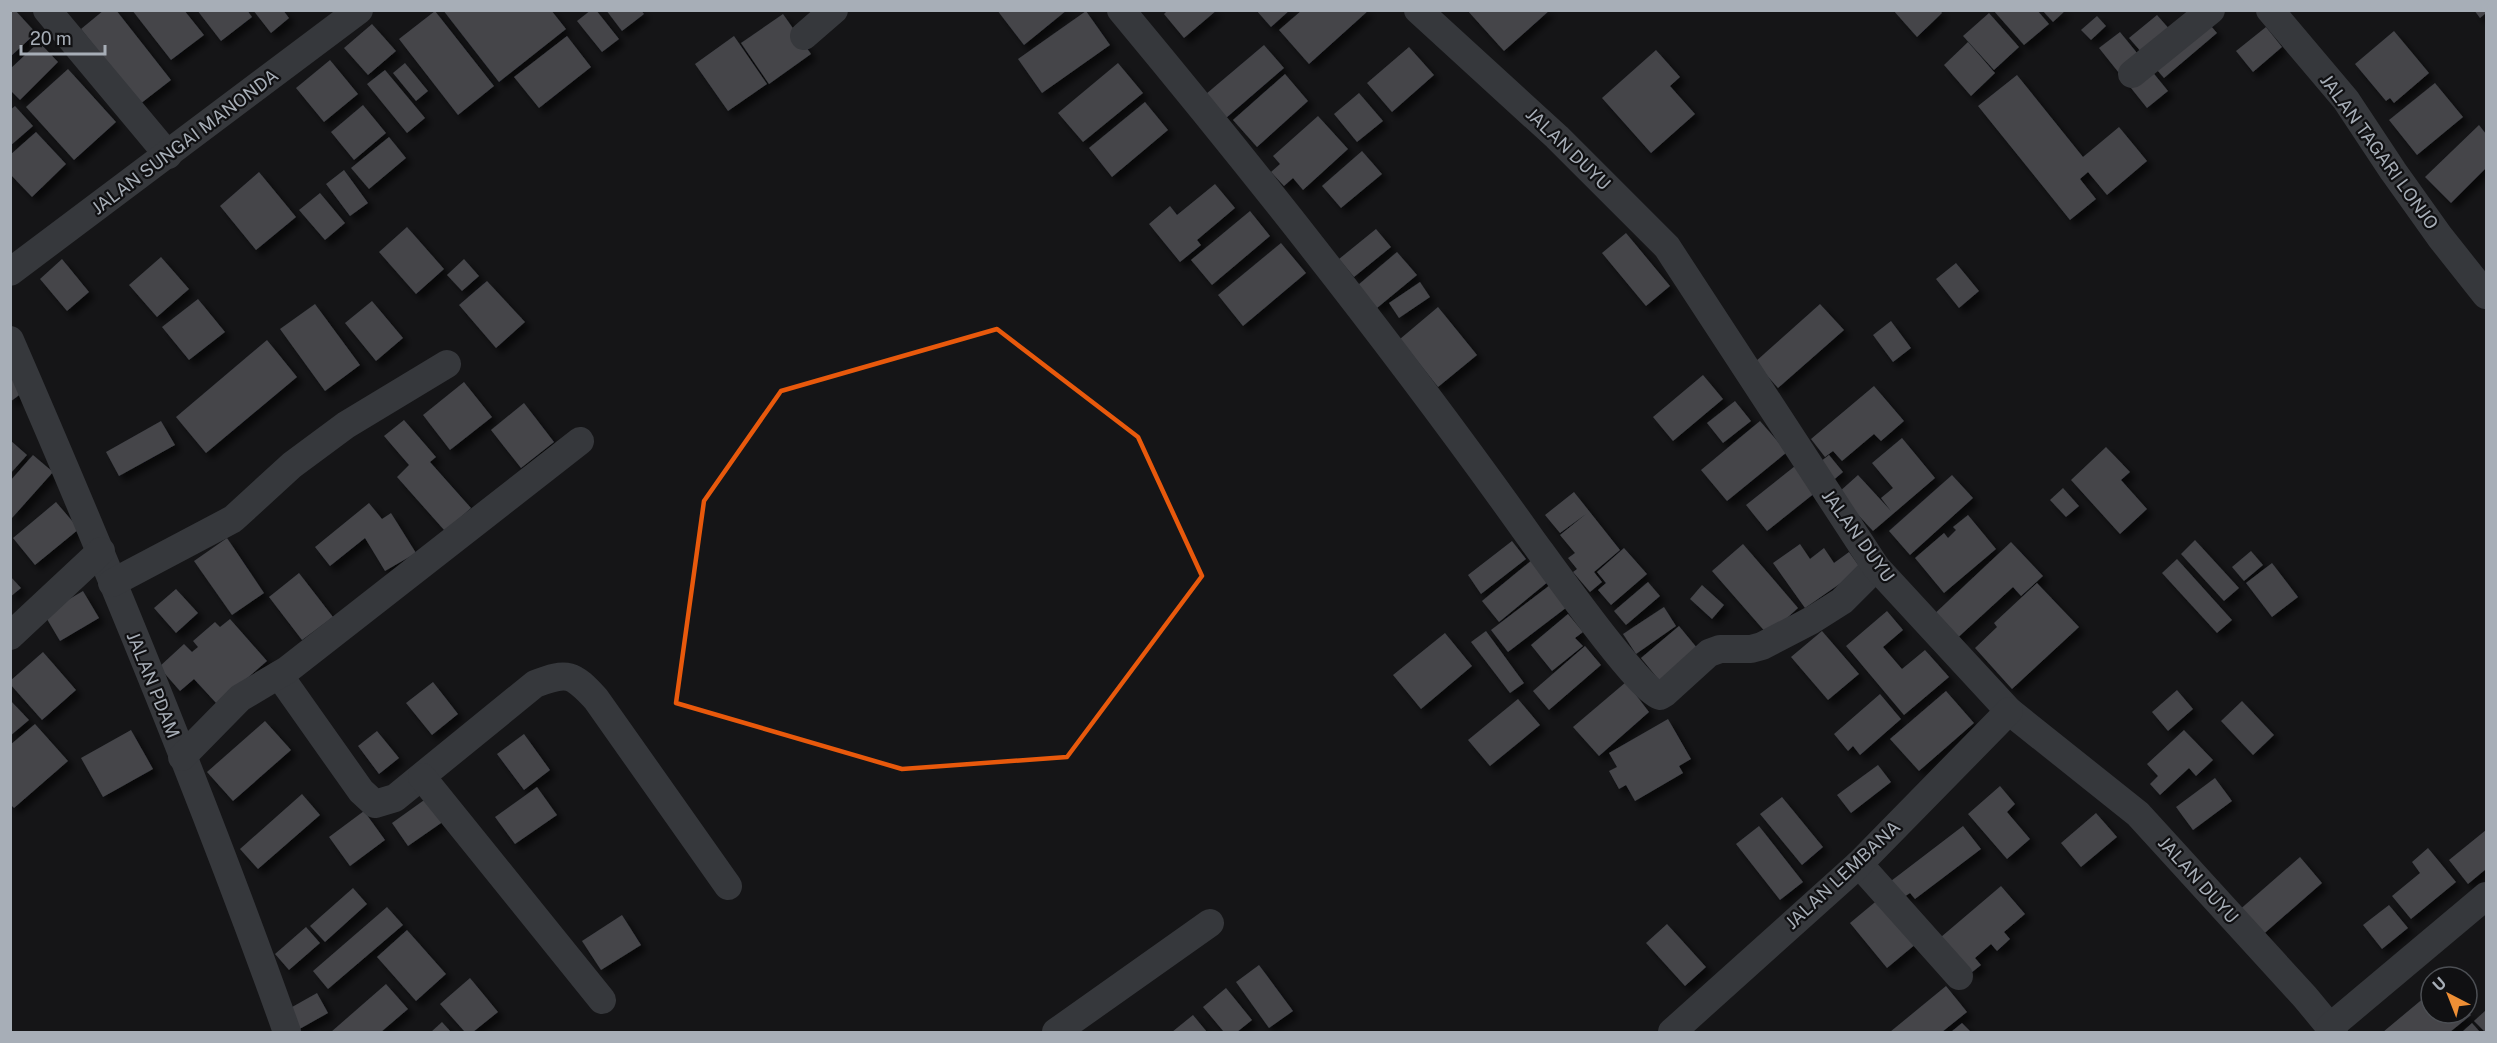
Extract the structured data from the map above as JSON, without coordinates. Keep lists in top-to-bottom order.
{
  "streets": {
    "street": [
      "JALAN SUNGAI MANONDA",
      "JALAN DUYU",
      "JALAN TAGARI LONJO",
      "JALAN PDAM",
      "JALAN LEMBANA"
    ]
  },
  "crossings": [
    ["JALAN DUYU", "JALAN LEMBANA"]
  ],
  "scale_bar": "20 m",
  "north": "top left"
}
